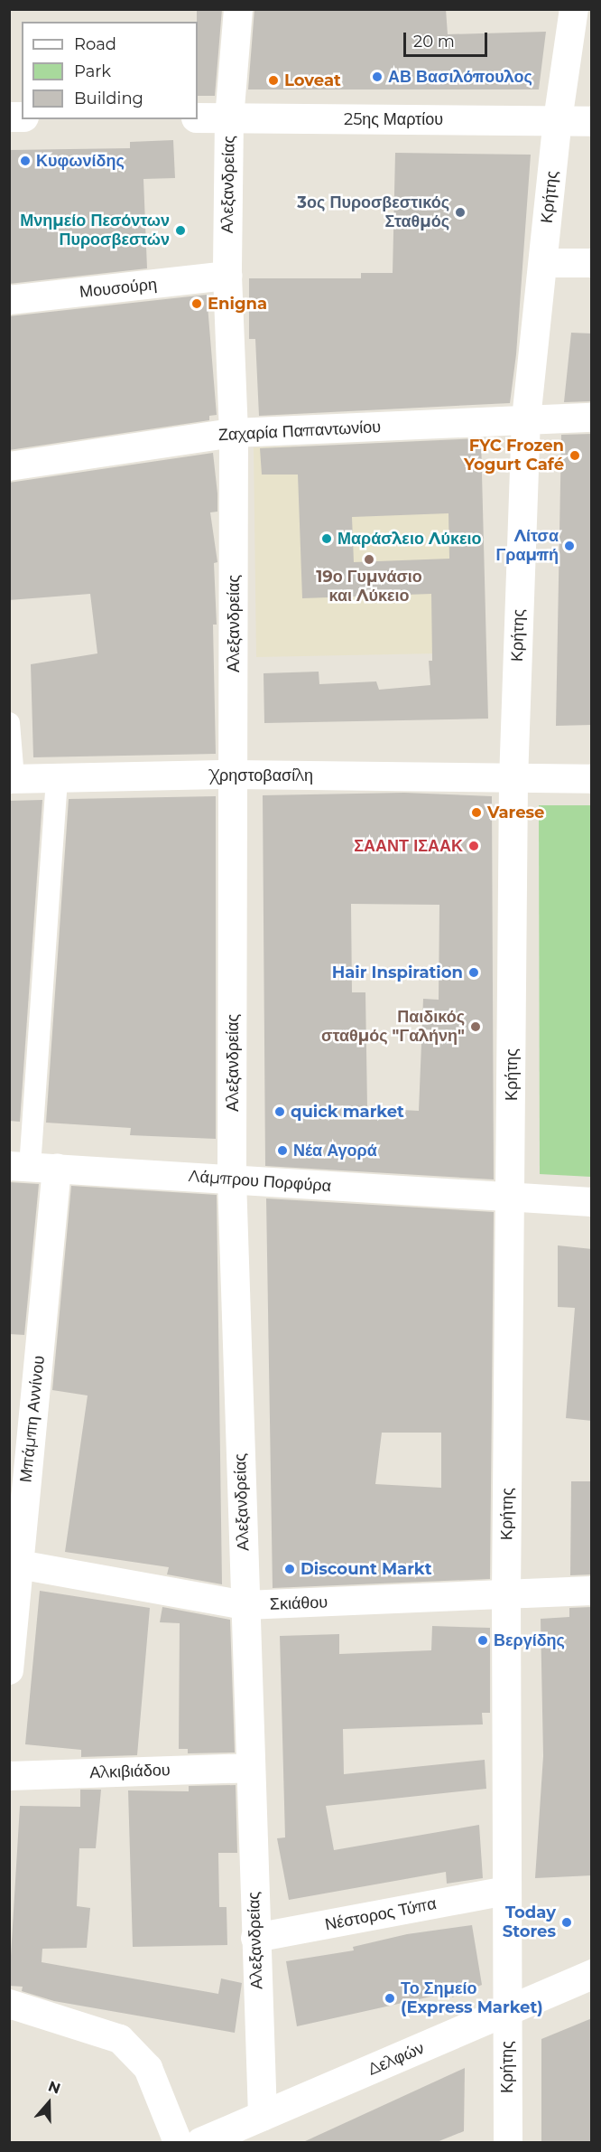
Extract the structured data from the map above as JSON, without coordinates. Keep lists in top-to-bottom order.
{
  "streets": {
    "main road": ["25ης Μαρτίου", "Δελφών"],
    "street": [
      "Αλεξανδρείας",
      "Κρήτης",
      "Μουσούρη",
      "Ζαχαρία Παπαντωνίου",
      "Χρηστοβασίλη",
      "Λάμπρου Πορφύρα",
      "Μπάμπη Αννίνου",
      "Σκιάθου",
      "Αλκιβιάδου",
      "Νέστορος Τύπα"
    ]
  },
  "crossings": [
    ["25ης Μαρτίου", "Αλεξανδρείας"],
    ["25ης Μαρτίου", "Κρήτης"],
    ["Αλεξανδρείας", "Μουσούρη"],
    ["Αλεξανδρείας", "Ζαχαρία Παπαντωνίου"],
    ["Αλεξανδρείας", "Χρηστοβασίλη"],
    ["Αλεξανδρείας", "Λάμπρου Πορφύρα"],
    ["Αλεξανδρείας", "Σκιάθου"],
    ["Αλεξανδρείας", "Αλκιβιάδου"],
    ["Αλεξανδρείας", "Νέστορος Τύπα"],
    ["Αλεξανδρείας", "Δελφών"],
    ["Κρήτης", "Ζαχαρία Παπαντωνίου"],
    ["Κρήτης", "Χρηστοβασίλη"],
    ["Κρήτης", "Λάμπρου Πορφύρα"],
    ["Κρήτης", "Σκιάθου"],
    ["Κρήτης", "Νέστορος Τύπα"],
    ["Κρήτης", "Δελφών"],
    ["Λάμπρου Πορφύρα", "Μπάμπη Αννίνου"],
    ["Μπάμπη Αννίνου", "Σκιάθου"]
  ],
  "places": [
    "ΑΒ Βασιλόπουλος",
    "Loveat",
    "Κυφωνίδης",
    "3ος Πυροσβεστικός Σταθμός",
    "Μνημείο Πεσόντων Πυροσβεστών",
    "Enigna",
    "FYC Frozen Yogurt Café",
    "Μαράσλειο Λύκειο",
    "Λίτσα Γραμπή",
    "19ο Γυμνάσιο και Λύκειο",
    "Varese",
    "ΣΑΑΝΤ ΙΣΑΑΚ",
    "Hair Inspiration",
    "Παιδικός σταθμός \"Γαλήνη\"",
    "quick market",
    "Νέα Αγορά",
    "Discount Markt",
    "Βεργίδης",
    "Today Stores",
    "Το Σημείο (Express Market)"
  ],
  "legend": ["Road", "Park", "Building"],
  "scale_bar": "20 m",
  "north": "top"
}
